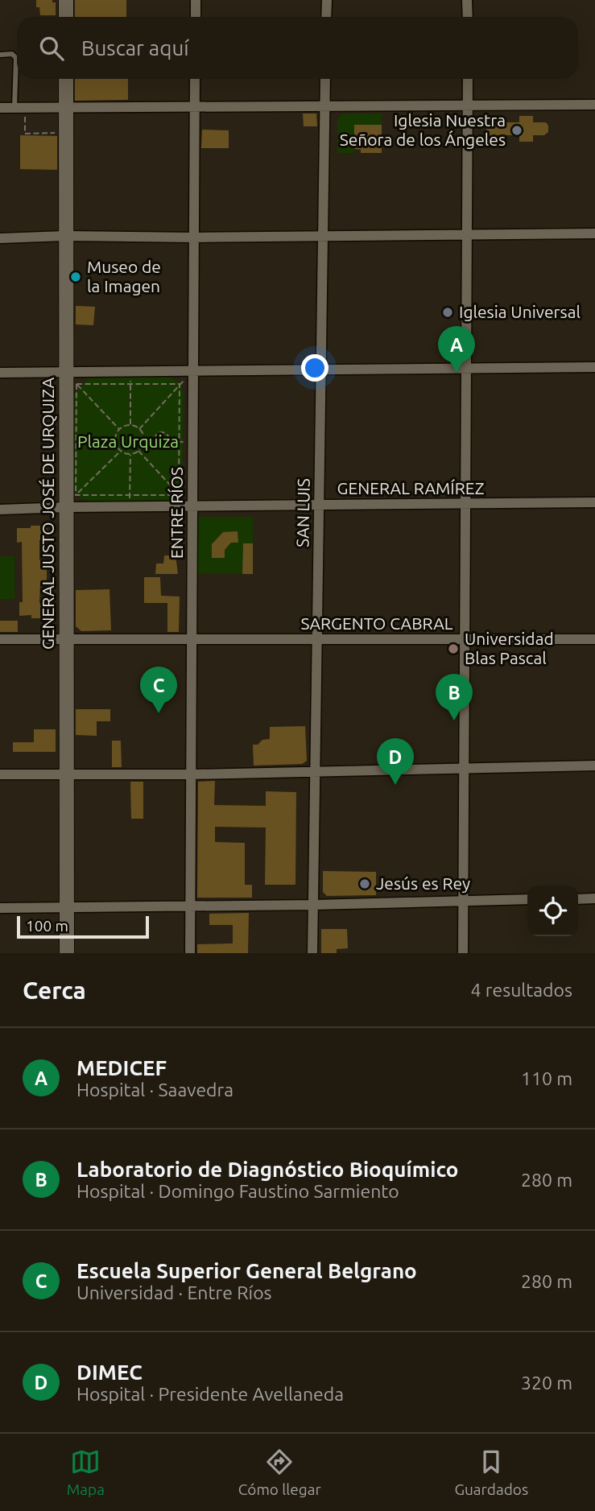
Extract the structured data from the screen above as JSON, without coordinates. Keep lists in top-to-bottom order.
{
  "streets": {
    "street": [
      "GENERAL RAMÍREZ",
      "ENTRE RÍOS",
      "SAN LUIS",
      "GENERAL JUSTO JOSÉ DE URQUIZA",
      "SARGENTO CABRAL"
    ]
  },
  "crossings": [
    ["GENERAL RAMÍREZ", "ENTRE RÍOS"],
    ["GENERAL RAMÍREZ", "SAN LUIS"],
    ["GENERAL RAMÍREZ", "GENERAL JUSTO JOSÉ DE URQUIZA"],
    ["ENTRE RÍOS", "SARGENTO CABRAL"],
    ["SAN LUIS", "SARGENTO CABRAL"],
    ["GENERAL JUSTO JOSÉ DE URQUIZA", "SARGENTO CABRAL"]
  ],
  "parks": ["Plaza Urquiza"],
  "places": [
    "Iglesia Nuestra Señora de los Ángeles",
    "Museo de la Imagen",
    "Iglesia Universal",
    "Universidad Blas Pascal",
    "Jesús es Rey"
  ],
  "scale_bar": "100 m",
  "page": {
    "search": "Buscar aquí",
    "pins": [
      "A",
      "C",
      "B",
      "D"
    ],
    "scale": "100 m",
    "heading": ["Cerca", "4 resultados"],
    "list": [
      {
        "mark": "A",
        "name": "MEDICEF",
        "note": "Hospital · Saavedra",
        "value": "110 m"
      },
      {
        "mark": "B",
        "name": "Laboratorio de Diagnóstico Bioquímico",
        "note": "Hospital · Domingo Faustino Sarmiento",
        "value": "280 m"
      },
      {
        "mark": "C",
        "name": "Escuela Superior General Belgrano",
        "note": "Universidad · Entre Ríos",
        "value": "280 m"
      },
      {
        "mark": "D",
        "name": "DIMEC",
        "note": "Hospital · Presidente Avellaneda",
        "value": "320 m"
      }
    ],
    "nav": ["Mapa", "Cómo llegar", "Guardados"]
  }
}
